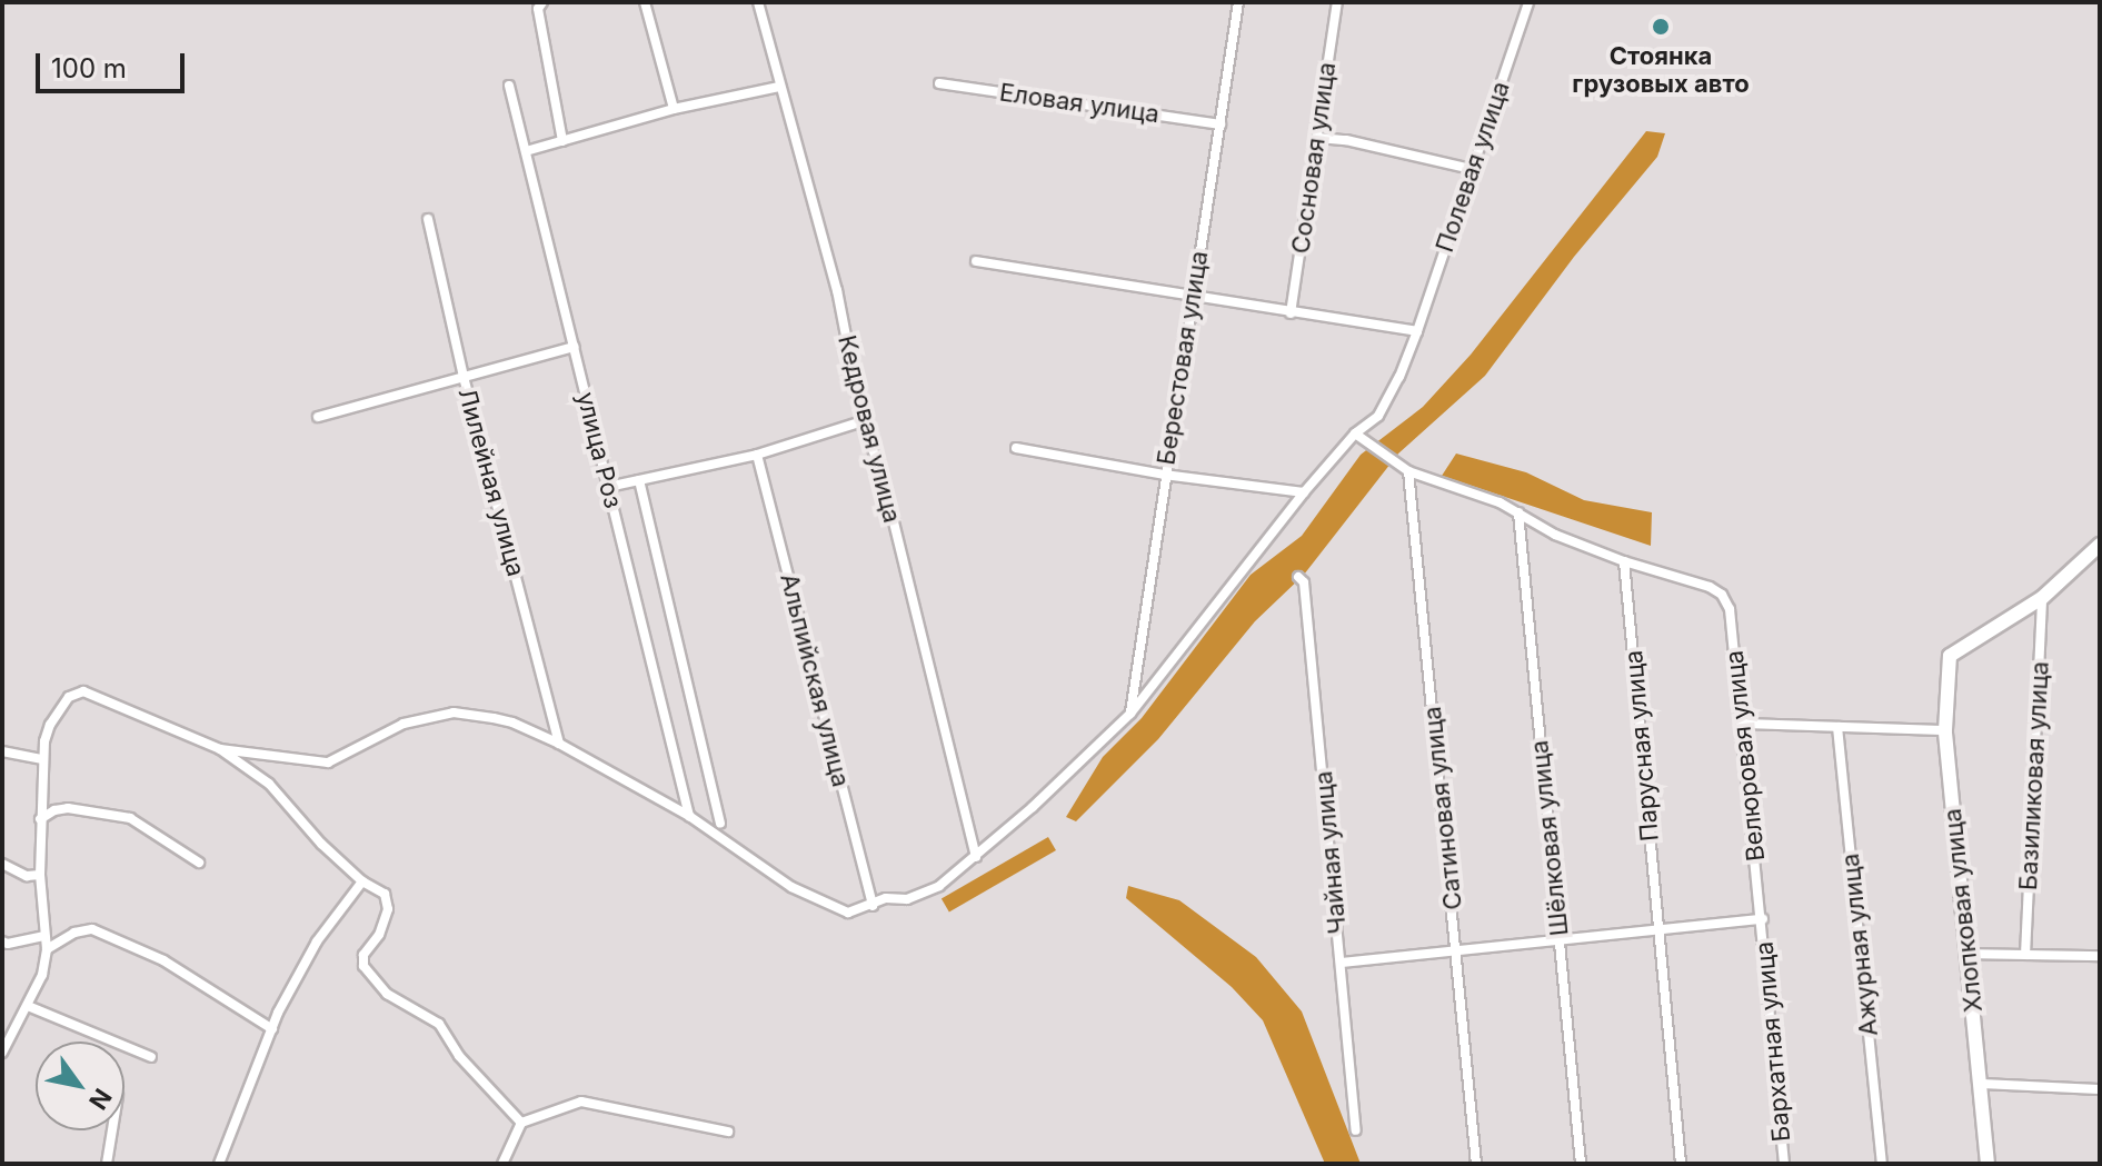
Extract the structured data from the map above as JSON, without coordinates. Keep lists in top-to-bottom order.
{
  "streets": {
    "street": [
      "Еловая улица",
      "Сосновая улица",
      "Полевая улица",
      "Берестовая улица",
      "Кедровая улица",
      "улица Роз",
      "Лилейная улица",
      "Альпийская улица",
      "Парусная улица",
      "Велюровая улица",
      "Базиликовая улица",
      "Сатиновая улица",
      "Шёлковая улица",
      "Чайная улица",
      "Хлопковая улица",
      "Ажурная улица",
      "Бархатная улица"
    ]
  },
  "crossings": [
    ["Еловая улица", "Берестовая улица"],
    ["Полевая улица", "Берестовая улица"],
    ["Полевая улица", "Кедровая улица"],
    ["Полевая улица", "улица Роз"],
    ["Полевая улица", "Лилейная улица"],
    ["Полевая улица", "Альпийская улица"],
    ["Парусная улица", "Велюровая улица"],
    ["Велюровая улица", "Бархатная улица"],
    ["Базиликовая улица", "Хлопковая улица"]
  ],
  "places": ["Стоянка грузовых авто"],
  "scale_bar": "100 m",
  "north": "bottom right"
}
